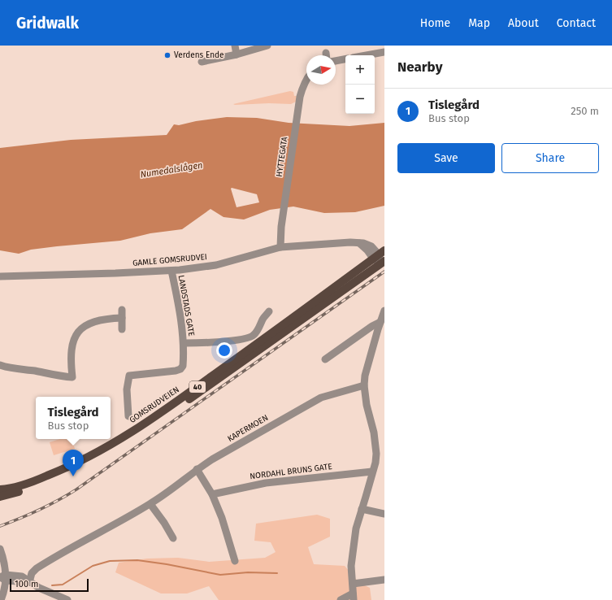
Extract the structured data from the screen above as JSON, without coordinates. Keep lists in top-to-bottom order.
{
  "streets": {
    "main road": ["40", "GOMSRUDVEIEN"],
    "street": [
      "HYTTEGATA",
      "GAMLE GOMSRUDVEI",
      "LANDSTADS GATE",
      "KAPERMOEN",
      "NORDAHL BRUNS GATE"
    ]
  },
  "crossings": [
    ["HYTTEGATA", "GAMLE GOMSRUDVEI"],
    ["GAMLE GOMSRUDVEI", "LANDSTADS GATE"],
    ["GAMLE GOMSRUDVEI", "GOMSRUDVEIEN"]
  ],
  "water": ["Numedalslågen"],
  "places": ["Verdens Ende"],
  "scale_bar": "100 m",
  "north": "right",
  "page": {
    "header": "Gridwalk",
    "nav": [
      "Home",
      "Map",
      "About",
      "Contact"
    ],
    "heading": "Nearby",
    "map_buttons": ["+", "−"],
    "list": [
      {
        "mark": "1",
        "name": "Tislegård",
        "note": "Bus stop",
        "value": "250 m"
      }
    ],
    "buttons": ["Save", "Share"],
    "popup": ["Tislegård", "Bus stop"],
    "pins": "1",
    "scale": "100 m"
  }
}
